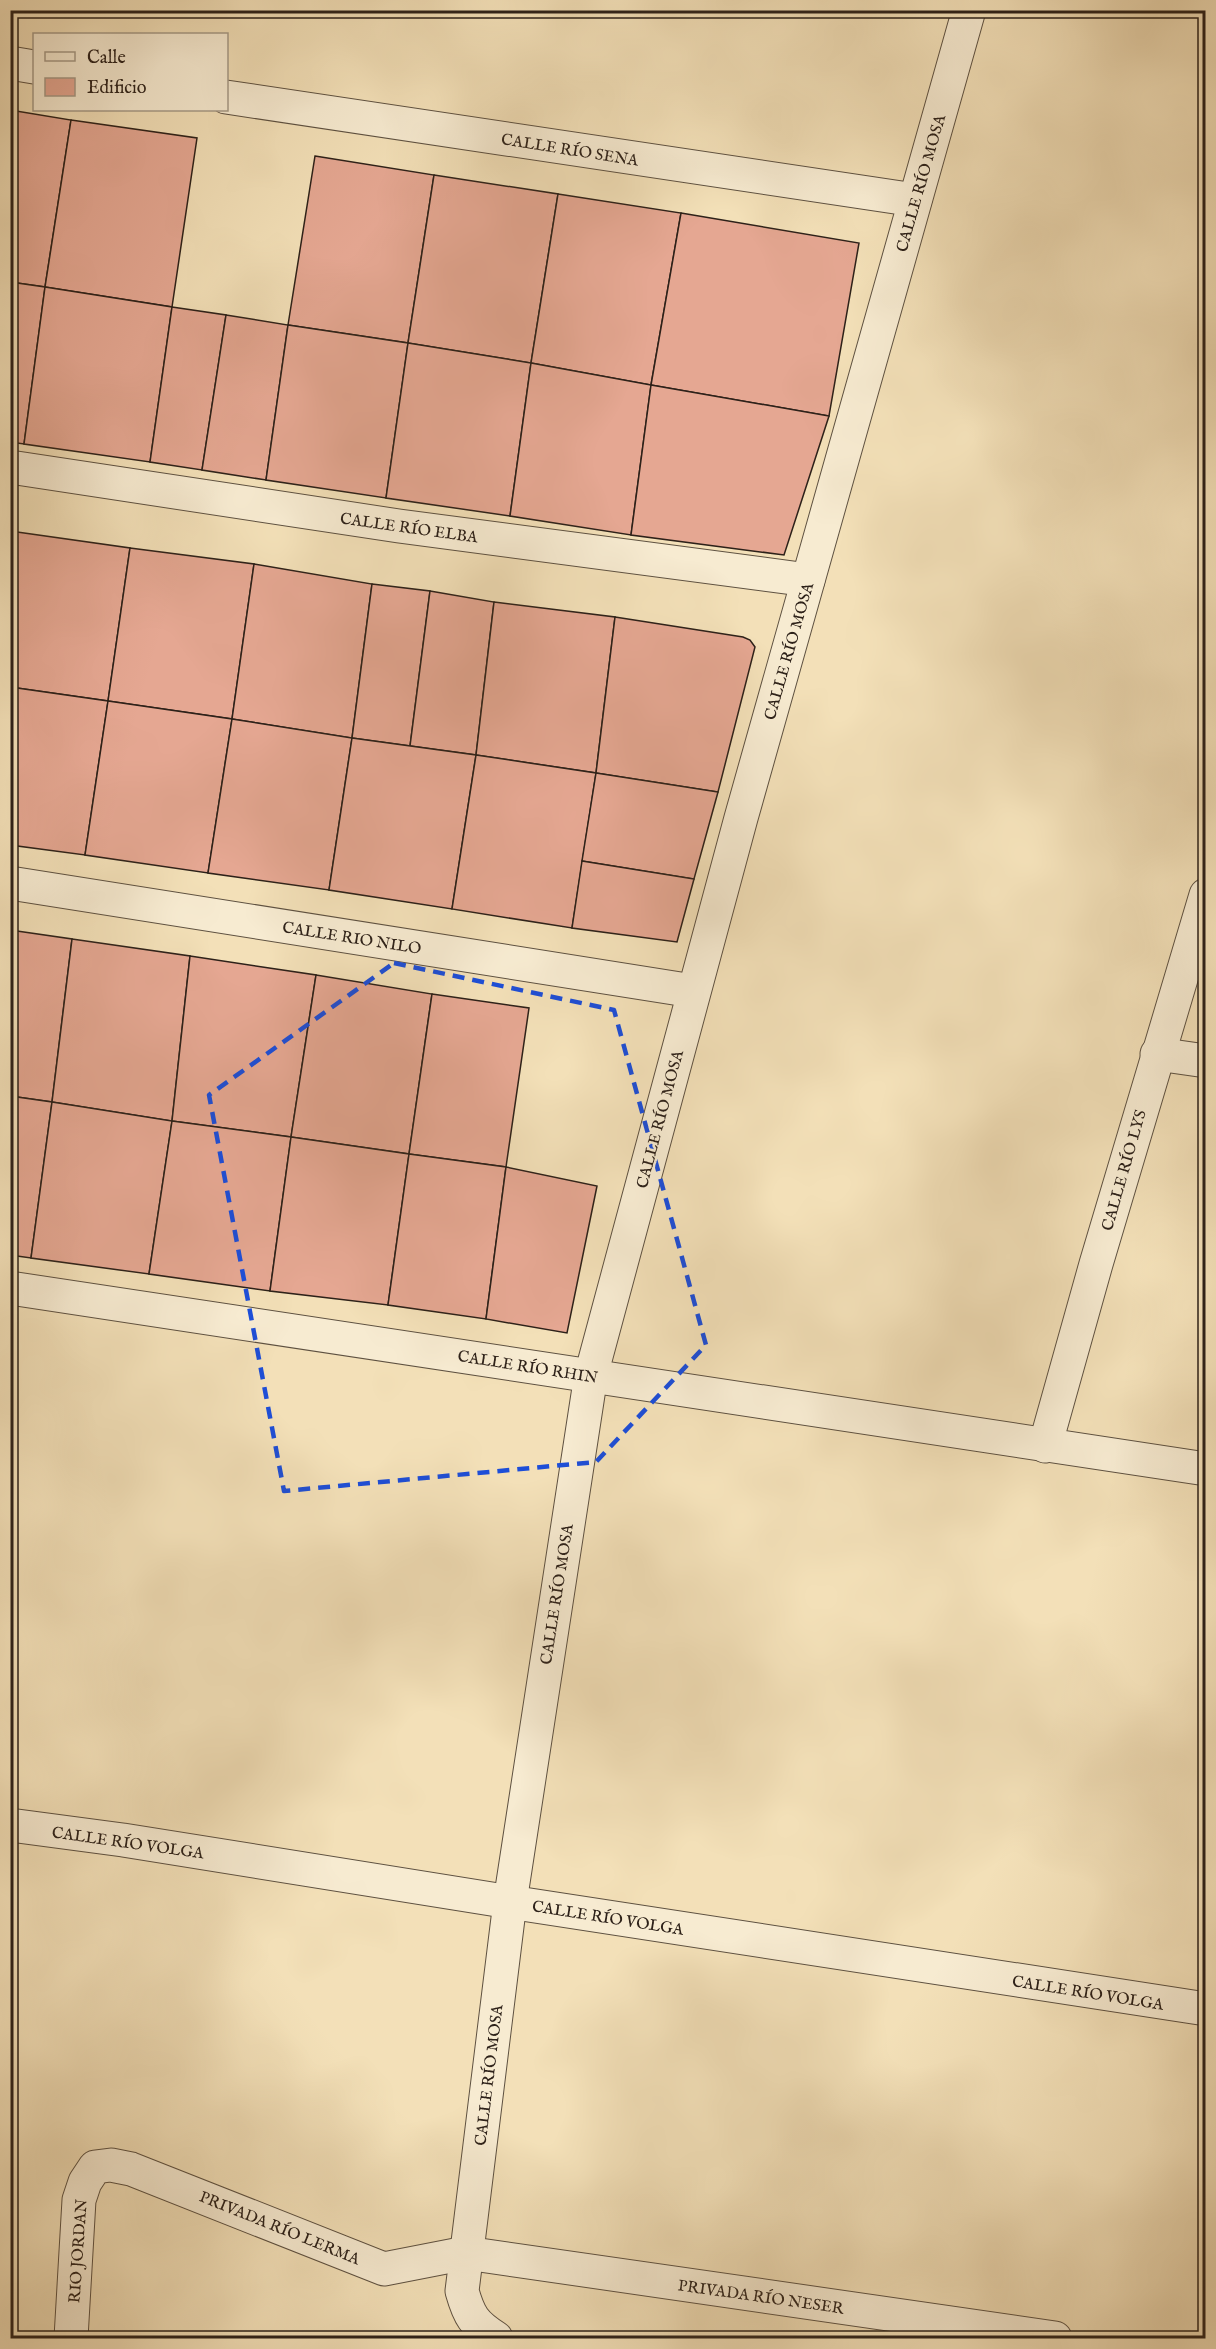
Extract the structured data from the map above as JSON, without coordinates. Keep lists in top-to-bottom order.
{
  "streets": {
    "street": [
      "CALLE RÍO SENA",
      "CALLE RÍO MOSA",
      "CALLE RÍO ELBA",
      "CALLE RIO NILO",
      "CALLE RÍO LYS",
      "CALLE RÍO RHIN",
      "CALLE RÍO VOLGA",
      "PRIVADA RÍO LERMA",
      "RIO JORDAN",
      "PRIVADA RÍO NESER"
    ]
  },
  "crossings": [
    ["CALLE RÍO SENA", "CALLE RÍO MOSA"],
    ["CALLE RÍO MOSA", "CALLE RÍO ELBA"],
    ["CALLE RÍO MOSA", "CALLE RIO NILO"],
    ["CALLE RÍO MOSA", "CALLE RÍO RHIN"],
    ["CALLE RÍO MOSA", "CALLE RÍO VOLGA"],
    ["CALLE RÍO MOSA", "PRIVADA RÍO LERMA"],
    ["CALLE RÍO MOSA", "PRIVADA RÍO NESER"],
    ["CALLE RÍO LYS", "CALLE RÍO RHIN"],
    ["PRIVADA RÍO LERMA", "RIO JORDAN"],
    ["PRIVADA RÍO LERMA", "PRIVADA RÍO NESER"]
  ],
  "legend": ["Calle", "Edificio"]
}
